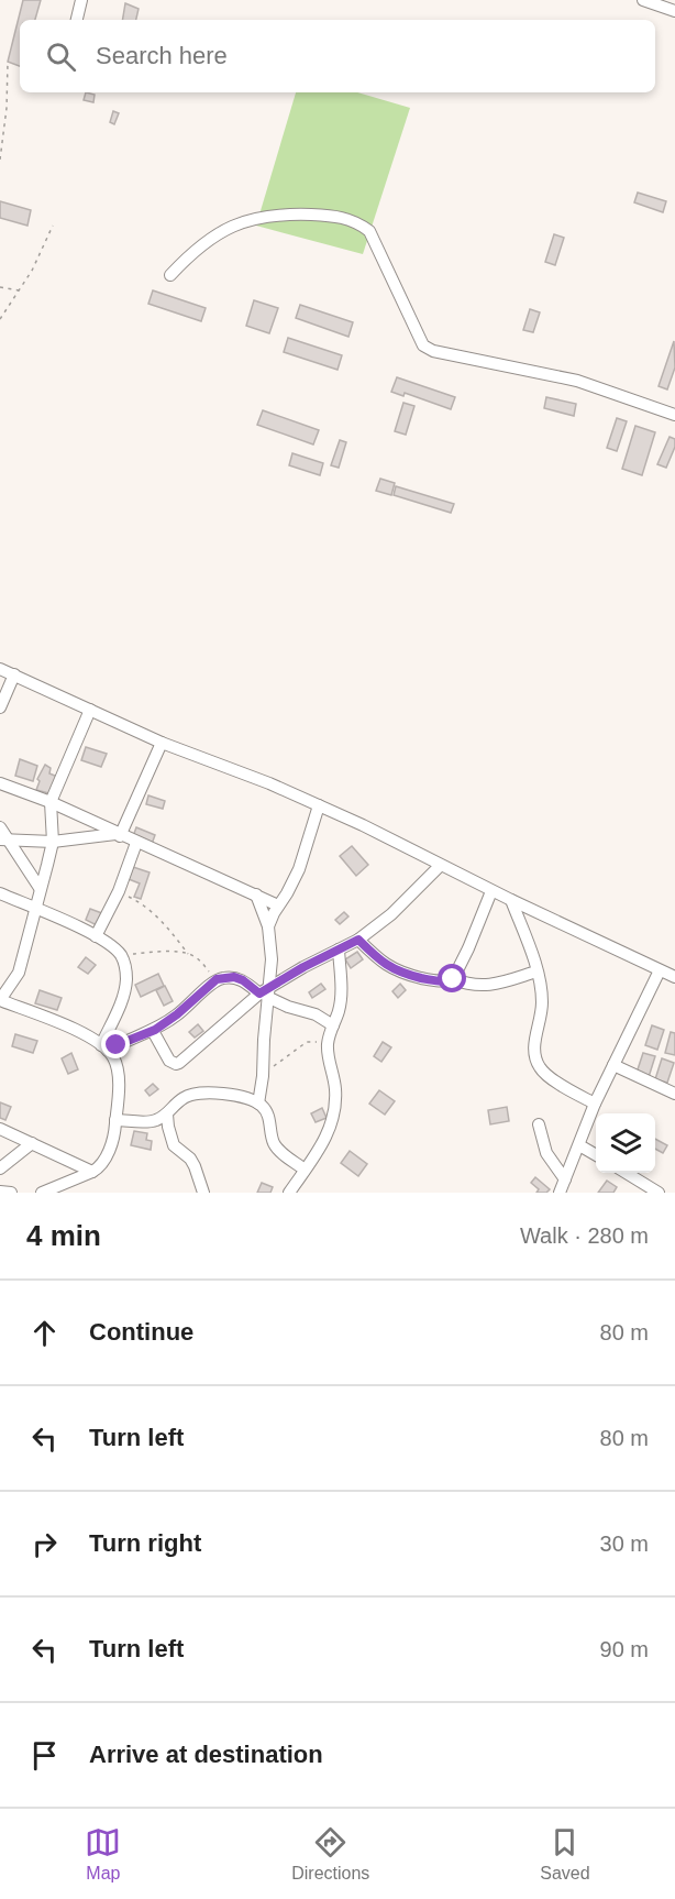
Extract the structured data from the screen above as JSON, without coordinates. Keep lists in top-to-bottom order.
{
  "page": {
    "search": "Search here",
    "heading": ["4 min", "Walk · 280 m"],
    "list": [
      ["Continue", "80 m"],
      ["Turn left", "80 m"],
      ["Turn right", "30 m"],
      ["Turn left", "90 m"],
      "Arrive at destination"
    ],
    "nav": ["Map", "Directions", "Saved"]
  }
}
